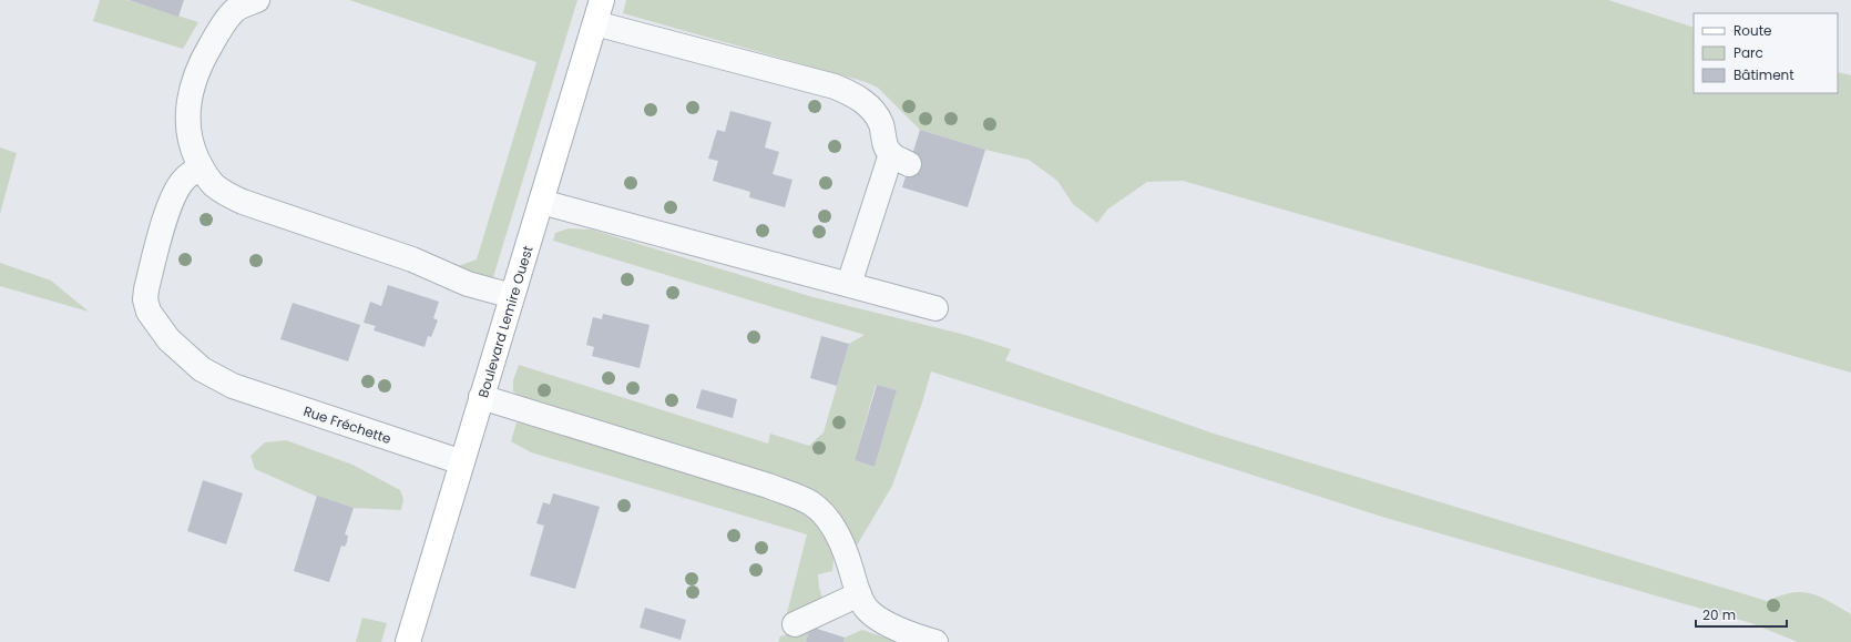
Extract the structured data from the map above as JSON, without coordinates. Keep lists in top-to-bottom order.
{
  "streets": {
    "main road": ["Boulevard Lemire Ouest"],
    "street": ["Rue Fréchette"]
  },
  "crossings": [
    ["Boulevard Lemire Ouest", "Rue Fréchette"]
  ],
  "legend": ["Route", "Parc", "Bâtiment"],
  "scale_bar": "20 m"
}
